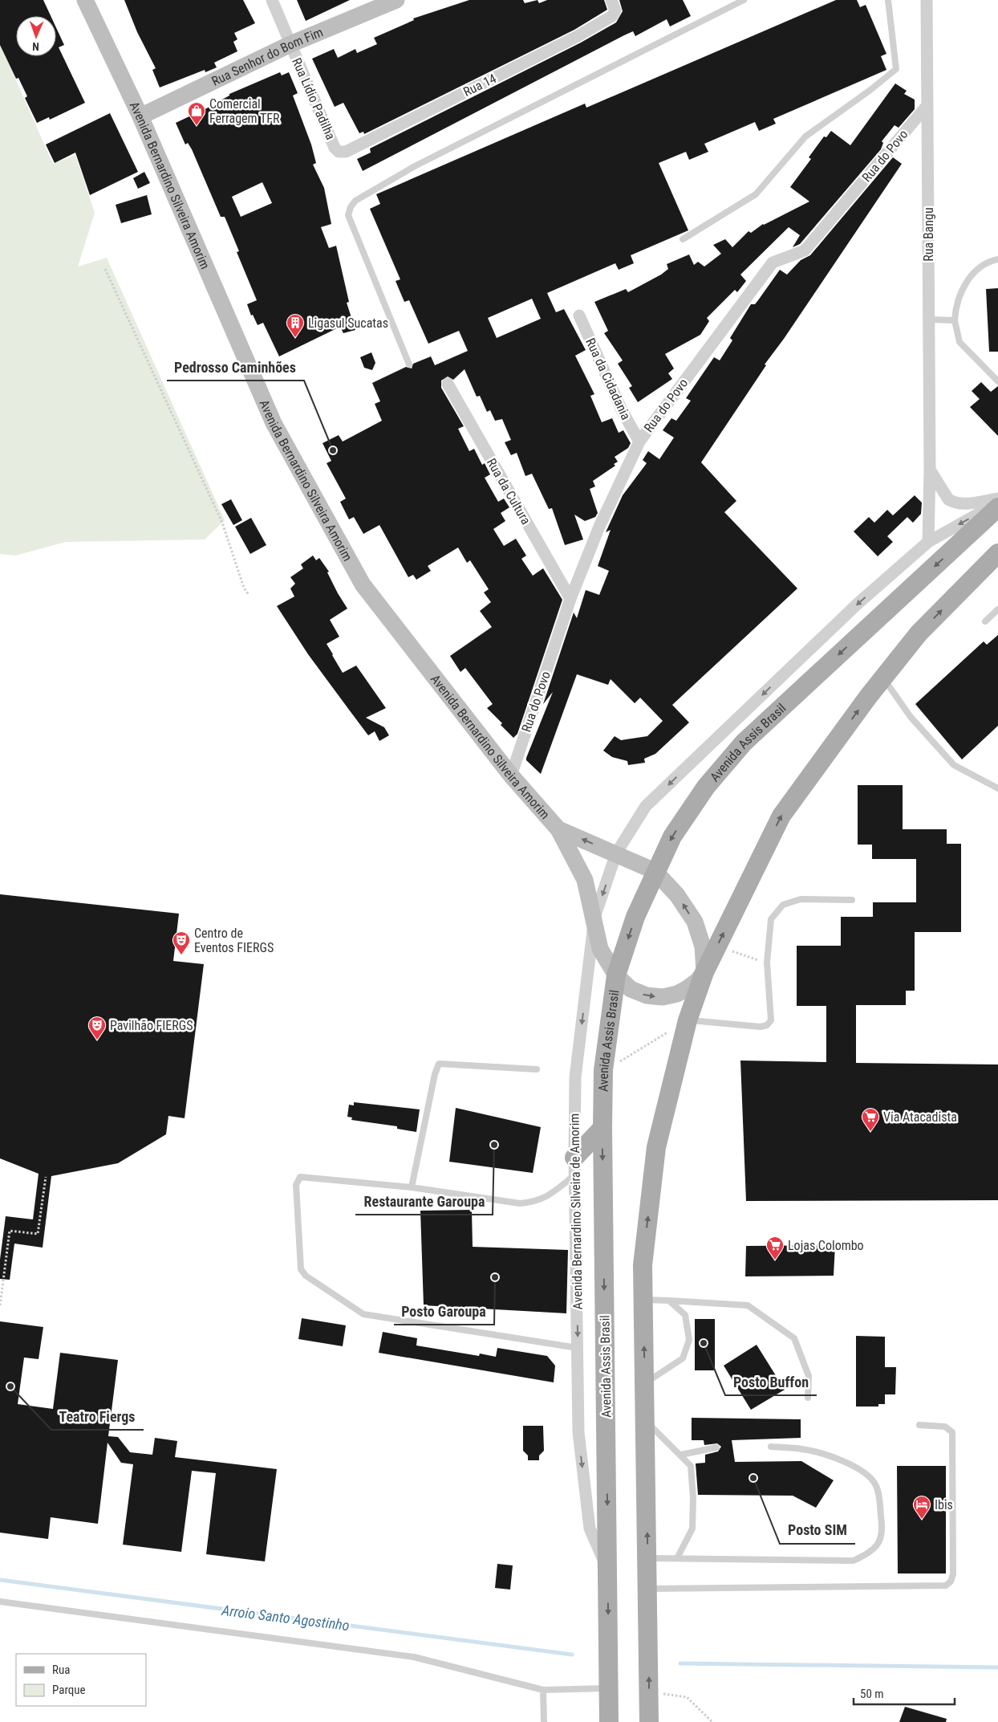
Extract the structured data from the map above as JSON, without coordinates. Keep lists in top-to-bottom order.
{
  "streets": {
    "main road": ["Rua Senhor do Bom Fim", "Avenida Bernardino Silveira Amorim", "Avenida Assis Brasil"],
    "street": [
      "Rua 14",
      "Rua Lídio Padilha",
      "Rua do Povo",
      "Rua Bangu",
      "Rua da Cidadania",
      "Rua da Cultura",
      "Avenida Bernardino Silveira de Amorim"
    ]
  },
  "crossings": [
    ["Rua Senhor do Bom Fim", "Rua Lídio Padilha"],
    ["Rua Senhor do Bom Fim", "Avenida Bernardino Silveira Amorim"],
    ["Rua 14", "Rua Lídio Padilha"],
    ["Rua do Povo", "Avenida Bernardino Silveira Amorim"],
    ["Rua do Povo", "Rua Bangu"],
    ["Rua do Povo", "Rua da Cidadania"],
    ["Rua do Povo", "Rua da Cultura"],
    ["Avenida Bernardino Silveira Amorim", "Avenida Assis Brasil"],
    ["Avenida Bernardino Silveira Amorim", "Avenida Bernardino Silveira de Amorim"],
    ["Rua Bangu", "Avenida Bernardino Silveira de Amorim"],
    ["Avenida Assis Brasil", "Avenida Bernardino Silveira de Amorim"]
  ],
  "one_way": ["Avenida Bernardino Silveira de Amorim"],
  "water": ["Arroio Santo Agostinho"],
  "places": {
    "shop": ["Comercial Ferragem TFR"],
    "building": ["Ligasul Sucatas"],
    "other": [
      "Pedrosso Caminhões",
      "Restaurante Garoupa",
      "Posto Garoupa",
      "Posto Buffon",
      "Teatro Fiergs",
      "Posto SIM"
    ],
    "theatre": ["Centro de Eventos FIERGS", "Pavilhão FIERGS"],
    "supermarket": ["Via Atacadista", "Lojas Colombo"],
    "hotel": ["Ibis"]
  },
  "legend": ["Rua", "Parque"],
  "scale_bar": "50 m",
  "north": "bottom"
}
